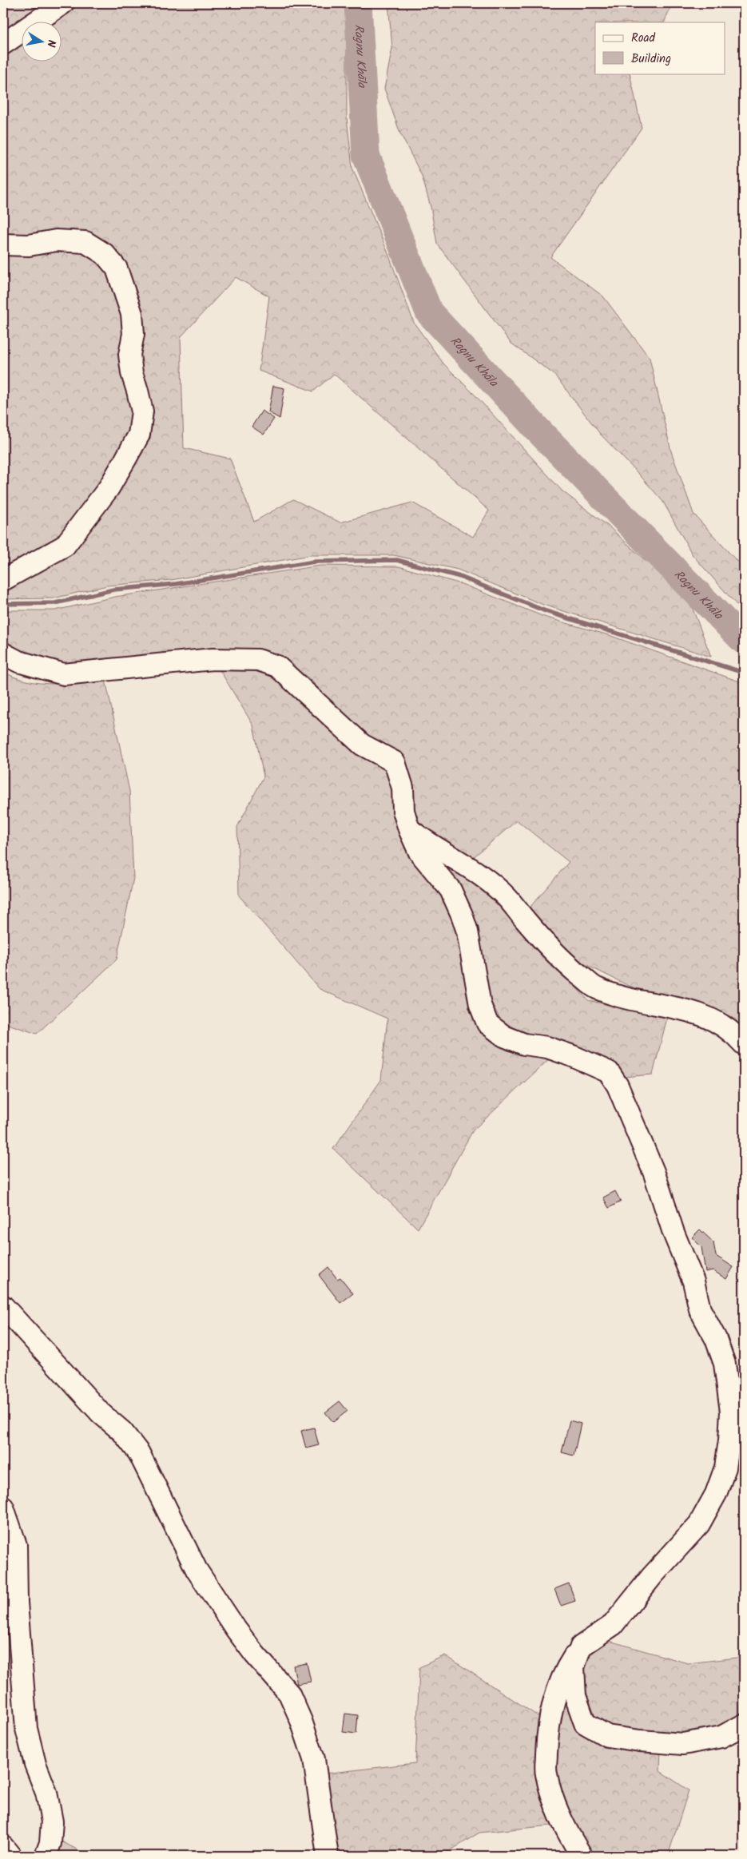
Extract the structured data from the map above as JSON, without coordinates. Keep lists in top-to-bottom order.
{
  "water": ["Ragnu Khāla"],
  "legend": ["Road", "Building"],
  "north": "right"
}
